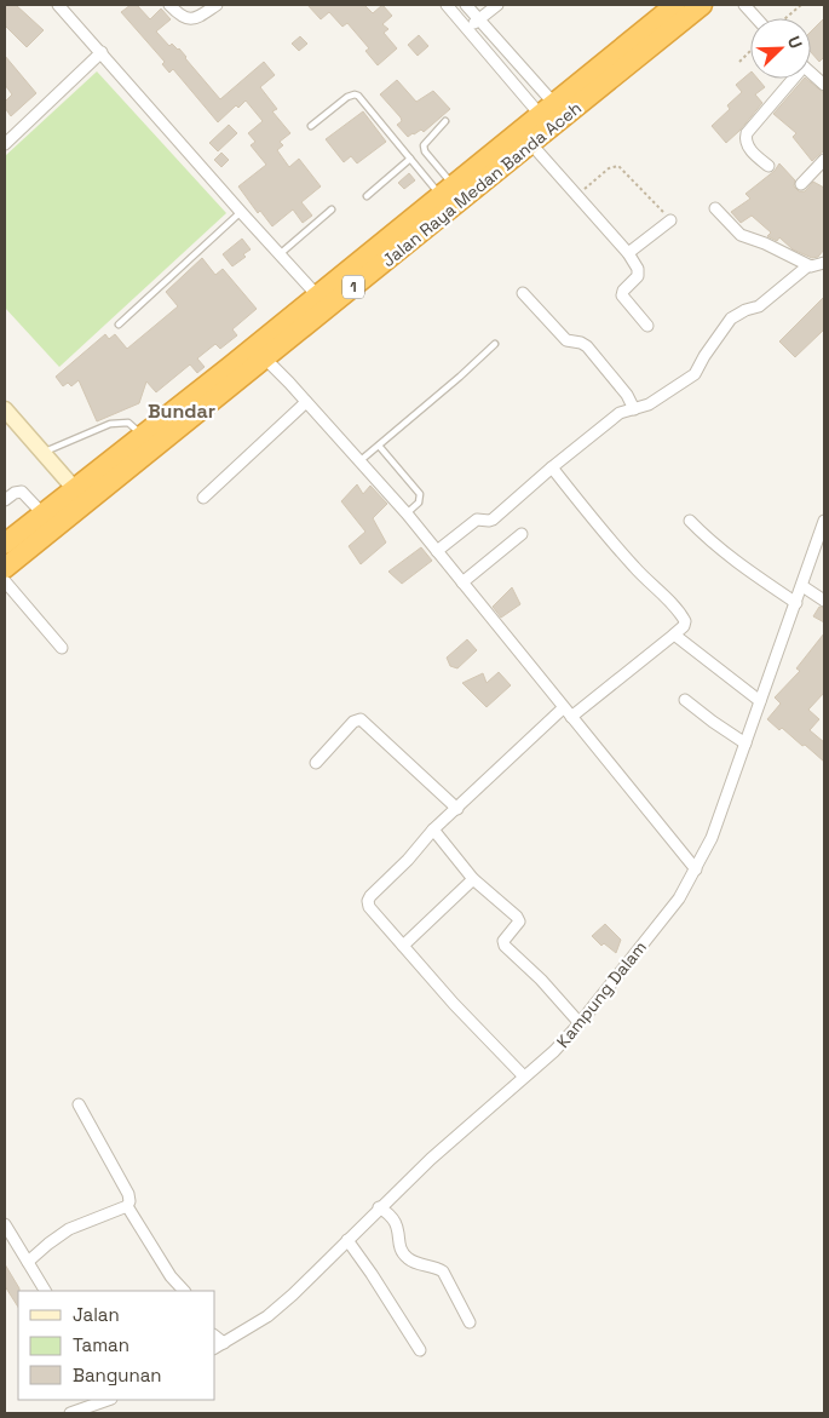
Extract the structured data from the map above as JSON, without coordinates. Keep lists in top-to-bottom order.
{
  "streets": {
    "highway": ["Jalan Raya Medan Banda Aceh", "1"],
    "street": ["Kampung Dalam"]
  },
  "districts": ["Bundar"],
  "legend": ["Jalan", "Taman", "Bangunan"],
  "north": "top right"
}
